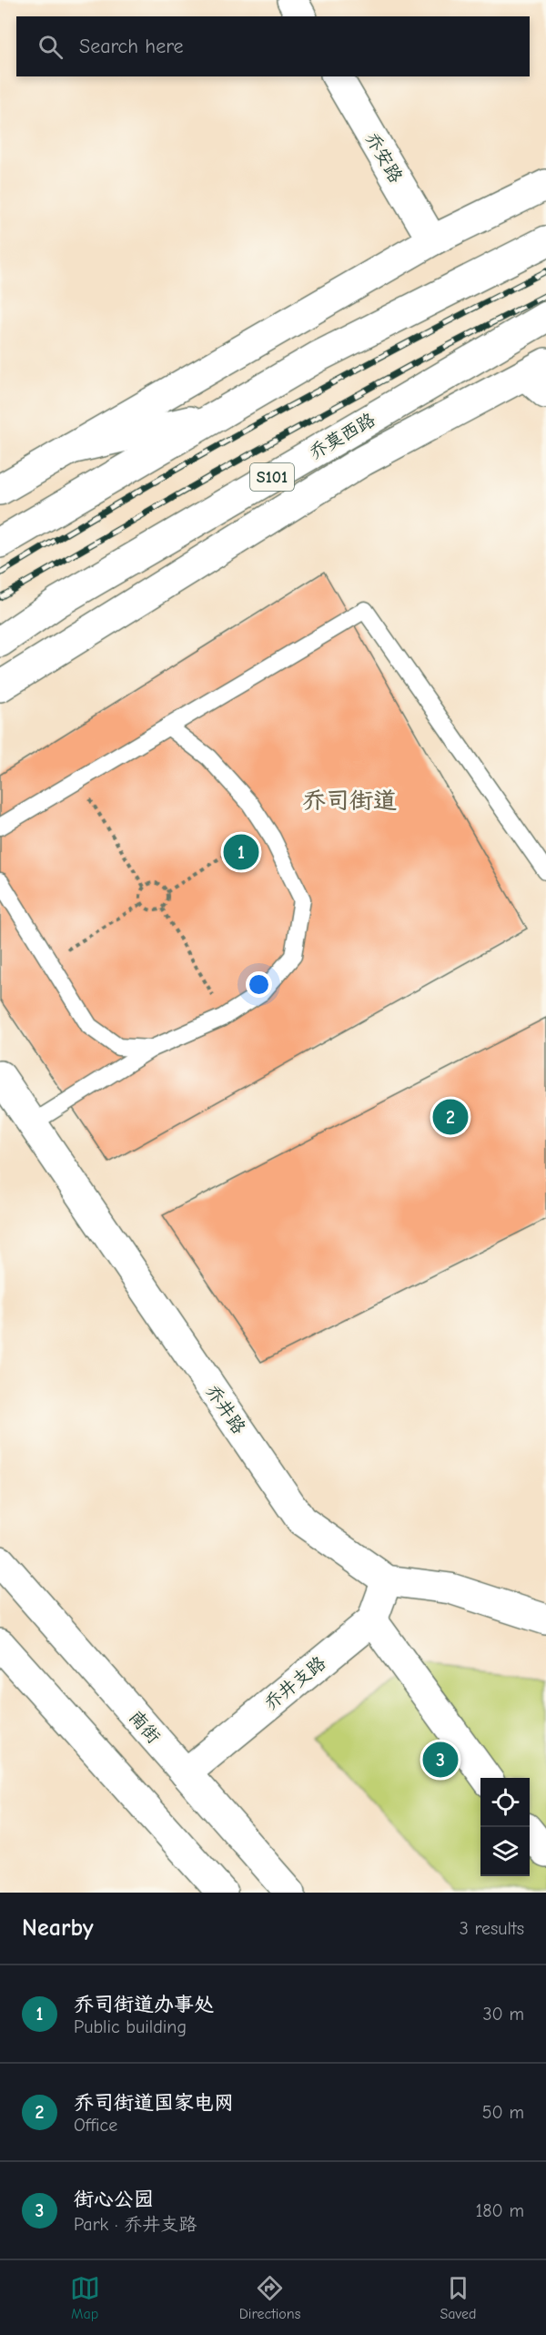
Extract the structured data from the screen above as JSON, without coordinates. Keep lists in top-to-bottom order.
{
  "streets": {
    "main road": [
      "乔安路",
      "乔莫西路",
      "S101",
      "乔井路",
      "乔井支路",
      "南街"
    ]
  },
  "crossings": [
    ["乔井支路", "南街"]
  ],
  "districts": ["乔司街道"],
  "page": {
    "search": "Search here",
    "pins": ["1", "2", "3"],
    "heading": ["Nearby", "3 results"],
    "list": [
      {
        "mark": "1",
        "name": "乔司街道办事处",
        "note": "Public building",
        "value": "30 m"
      },
      {
        "mark": "2",
        "name": "乔司街道国家电网",
        "note": "Office",
        "value": "50 m"
      },
      {
        "mark": "3",
        "name": "街心公园",
        "note": "Park · 乔井支路",
        "value": "180 m"
      }
    ],
    "nav": ["Map", "Directions", "Saved"]
  }
}
